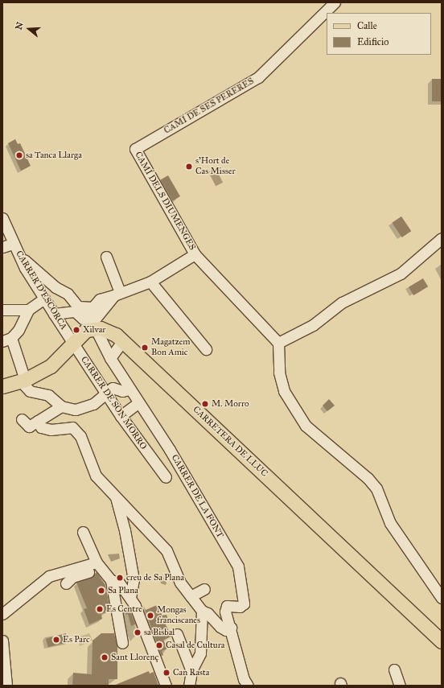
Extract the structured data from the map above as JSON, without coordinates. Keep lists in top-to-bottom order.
{
  "streets": {
    "main road": ["CARRETERA DE LLUC"],
    "street": [
      "CAMÍ DE SES PERERES",
      "CAMÍ DELS DIUMENGES",
      "CARRER D'ESCORCA",
      "CARRER DE SON MORRO",
      "CARRER DE LA FONT"
    ]
  },
  "crossings": [
    ["CAMÍ DE SES PERERES", "CAMÍ DELS DIUMENGES"],
    ["CARRER D'ESCORCA", "CARRER DE SON MORRO"],
    ["CARRETERA DE LLUC", "CARRER DE LA FONT"]
  ],
  "places": [
    "sa Tanca Llarga",
    "s’Hort de Cas Misser",
    "Xilvar",
    "Magatzem Bon Amic",
    "M. Morro",
    "creu de Sa Plana",
    "Sa Plana",
    "Es Centre",
    "Mongas franciscanes",
    "sa Bisbal",
    "Es Parc",
    "Casal de Cultura",
    "Sant Llorenç",
    "Can Rasta"
  ],
  "legend": ["Calle", "Edificio"],
  "north": "left"
}
